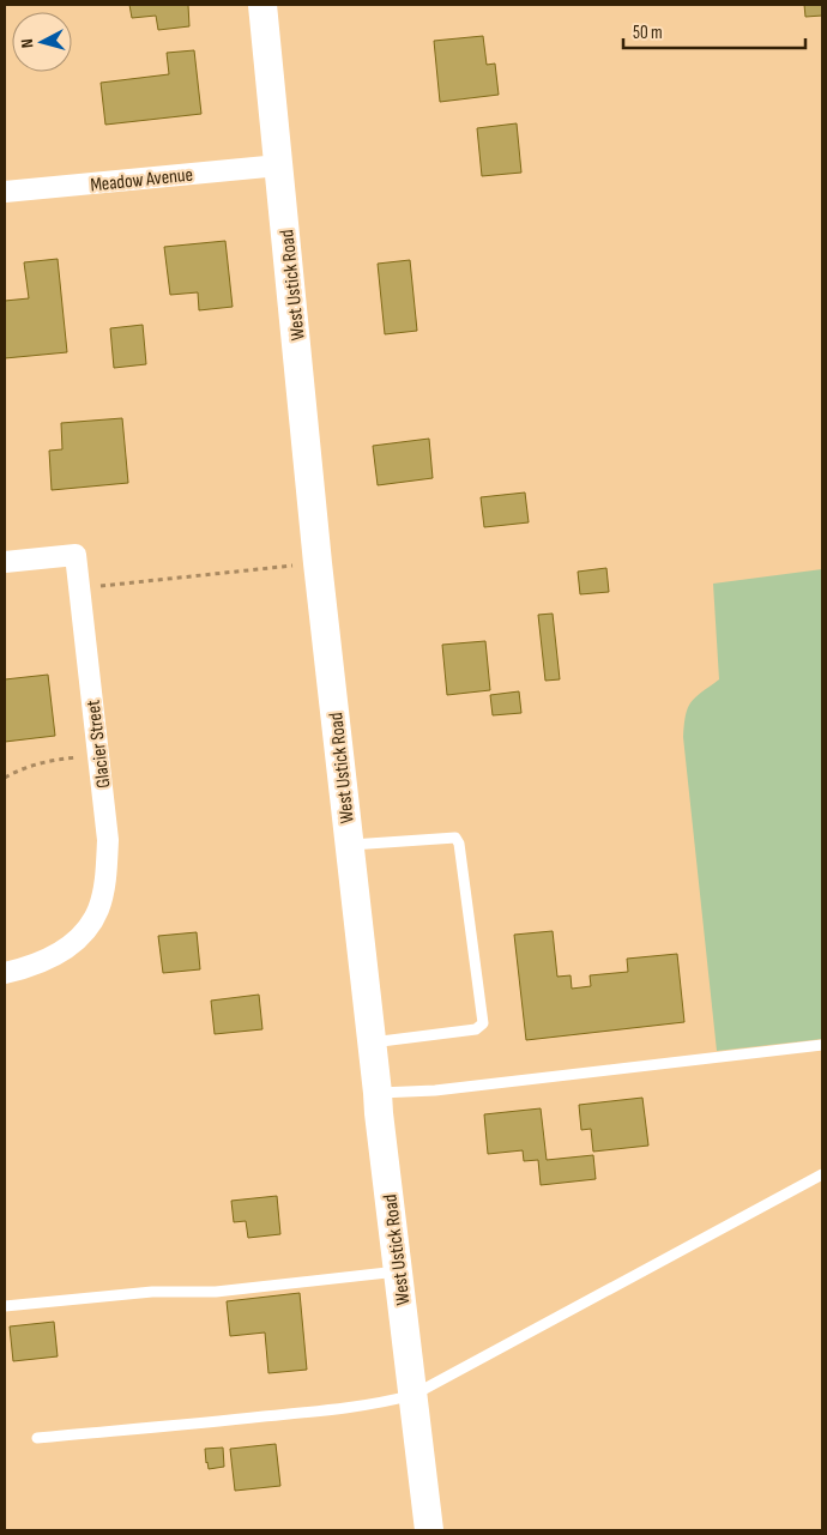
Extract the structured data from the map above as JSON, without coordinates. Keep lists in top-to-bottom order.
{
  "streets": {
    "main road": ["West Ustick Road"],
    "street": ["Meadow Avenue", "Glacier Street"]
  },
  "crossings": [
    ["Meadow Avenue", "West Ustick Road"]
  ],
  "scale_bar": "50 m",
  "north": "left"
}
